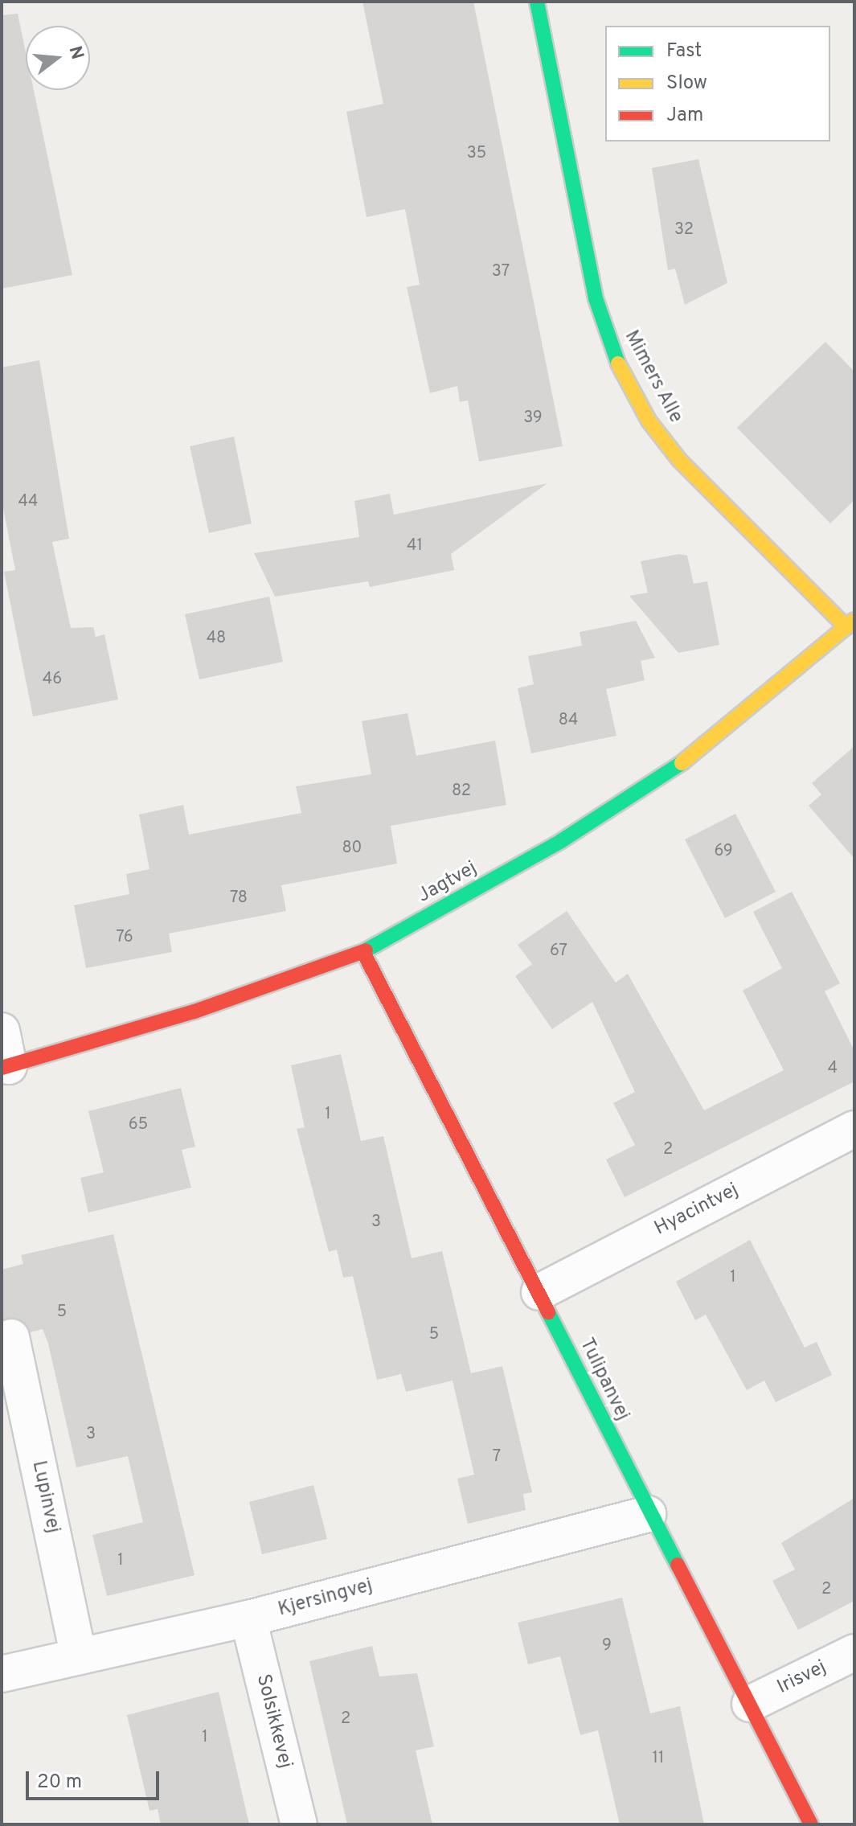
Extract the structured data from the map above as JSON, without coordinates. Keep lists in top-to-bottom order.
{
  "streets": {
    "street": [
      "Mimers Alle",
      "Jagtvej",
      "Hyacintvej",
      "Tulipanvej",
      "Lupinvej",
      "Kjersingvej",
      "Irisvej",
      "Solsikkevej"
    ]
  },
  "crossings": [
    ["Mimers Alle", "Jagtvej"],
    ["Jagtvej", "Tulipanvej"],
    ["Hyacintvej", "Tulipanvej"],
    ["Tulipanvej", "Kjersingvej"],
    ["Tulipanvej", "Irisvej"],
    ["Lupinvej", "Kjersingvej"],
    ["Kjersingvej", "Solsikkevej"]
  ],
  "house_numbers": [
    "35",
    "32",
    "37",
    "39",
    "44",
    "41",
    "48",
    "46",
    "84",
    "82",
    "80",
    "69",
    "78",
    "76",
    "67",
    "4",
    "1",
    "65",
    "2",
    "3",
    "1",
    "5",
    "5",
    "3",
    "7",
    "1",
    "2",
    "9",
    "2",
    "1",
    "11"
  ],
  "legend": ["Fast", "Slow", "Jam"],
  "scale_bar": "20 m",
  "north": "right"
}
